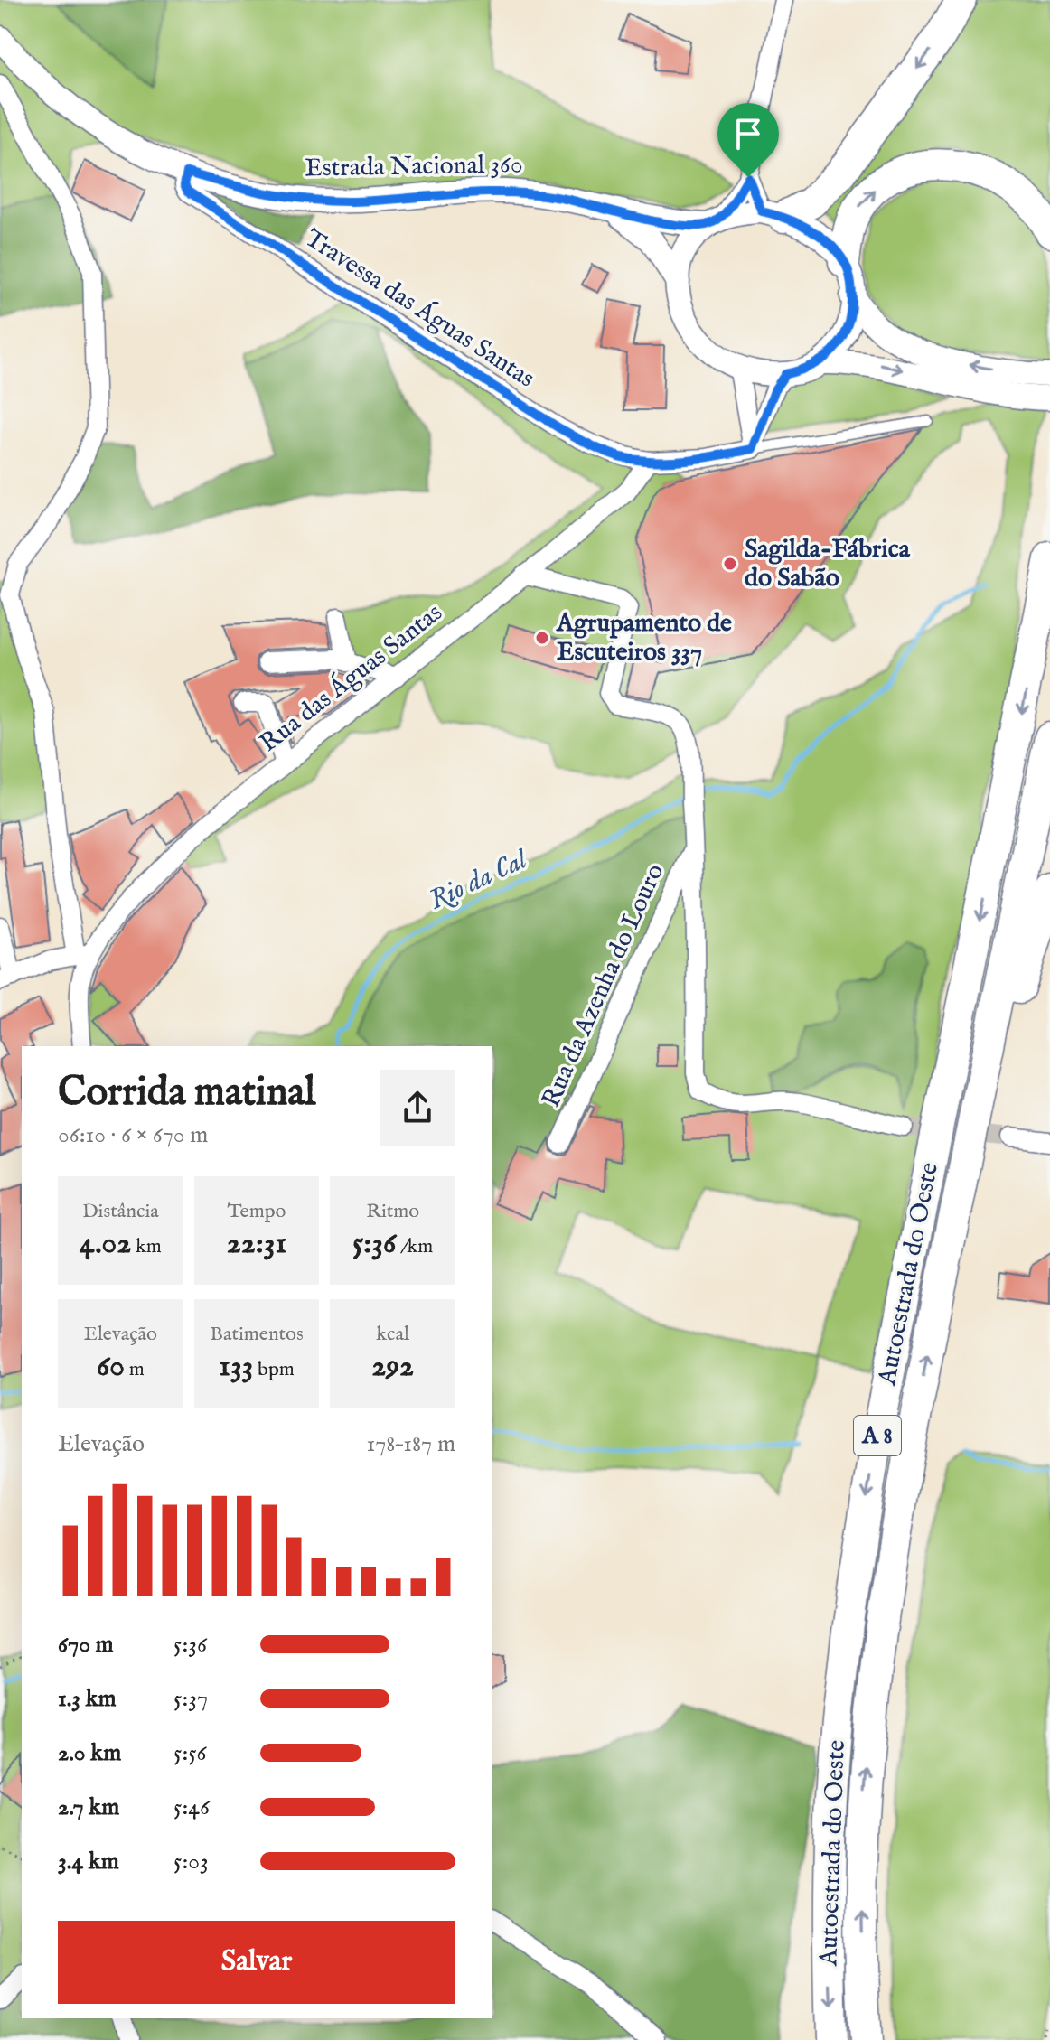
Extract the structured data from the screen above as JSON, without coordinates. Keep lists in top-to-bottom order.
{
  "streets": {
    "highway": ["Autoestrada do Oeste", "A 8"],
    "main road": ["Estrada Nacional 360"],
    "street": ["Travessa das Águas Santas", "Rua das Águas Santas", "Rua da Azenha do Louro"]
  },
  "crossings": [
    ["Estrada Nacional 360", "Travessa das Águas Santas"],
    ["Travessa das Águas Santas", "Rua das Águas Santas"]
  ],
  "water": ["Rio da Cal"],
  "places": ["Sagilda-Fábrica do Sabão", "Agrupamento de Escuteiros 337"],
  "page": {
    "heading": ["Corrida matinal", "06:10 · 6 × 670 m"],
    "stats": [
      ["Distância", "4.02 km"],
      ["Tempo", "22:31"],
      ["Ritmo", "5:36 /km"],
      ["Elevação", "60 m"],
      ["Batimentos", "133 bpm"],
      ["kcal", "292"]
    ],
    "chart": ["Elevação", "178–187 m"],
    "list": [
      {
        "name": "670 m",
        "note": "5:36"
      },
      {
        "name": "1.3 km",
        "note": "5:37"
      },
      {
        "name": "2.0 km",
        "note": "5:56"
      },
      {
        "name": "2.7 km",
        "note": "5:46"
      },
      {
        "name": "3.4 km",
        "note": "5:03"
      }
    ],
    "buttons": "Salvar"
  }
}
